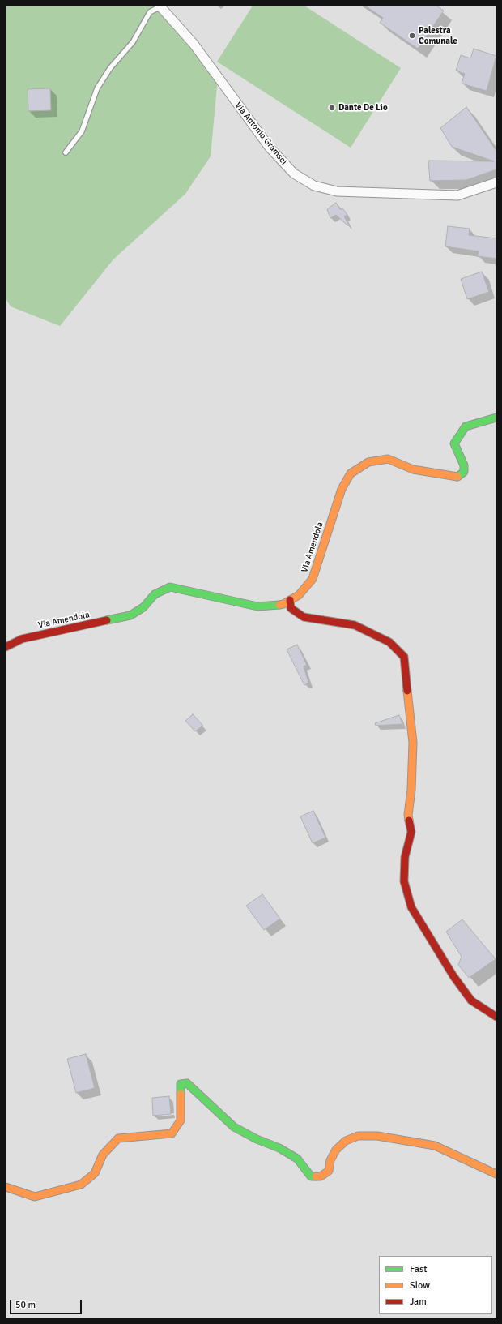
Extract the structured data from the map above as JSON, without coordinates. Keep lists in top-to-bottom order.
{
  "streets": {
    "street": ["Via Antonio Gramsci", "Via Amendola"]
  },
  "places": ["Palestra Comunale", "Dante De Lio"],
  "legend": ["Fast", "Slow", "Jam"],
  "scale_bar": "50 m"
}
